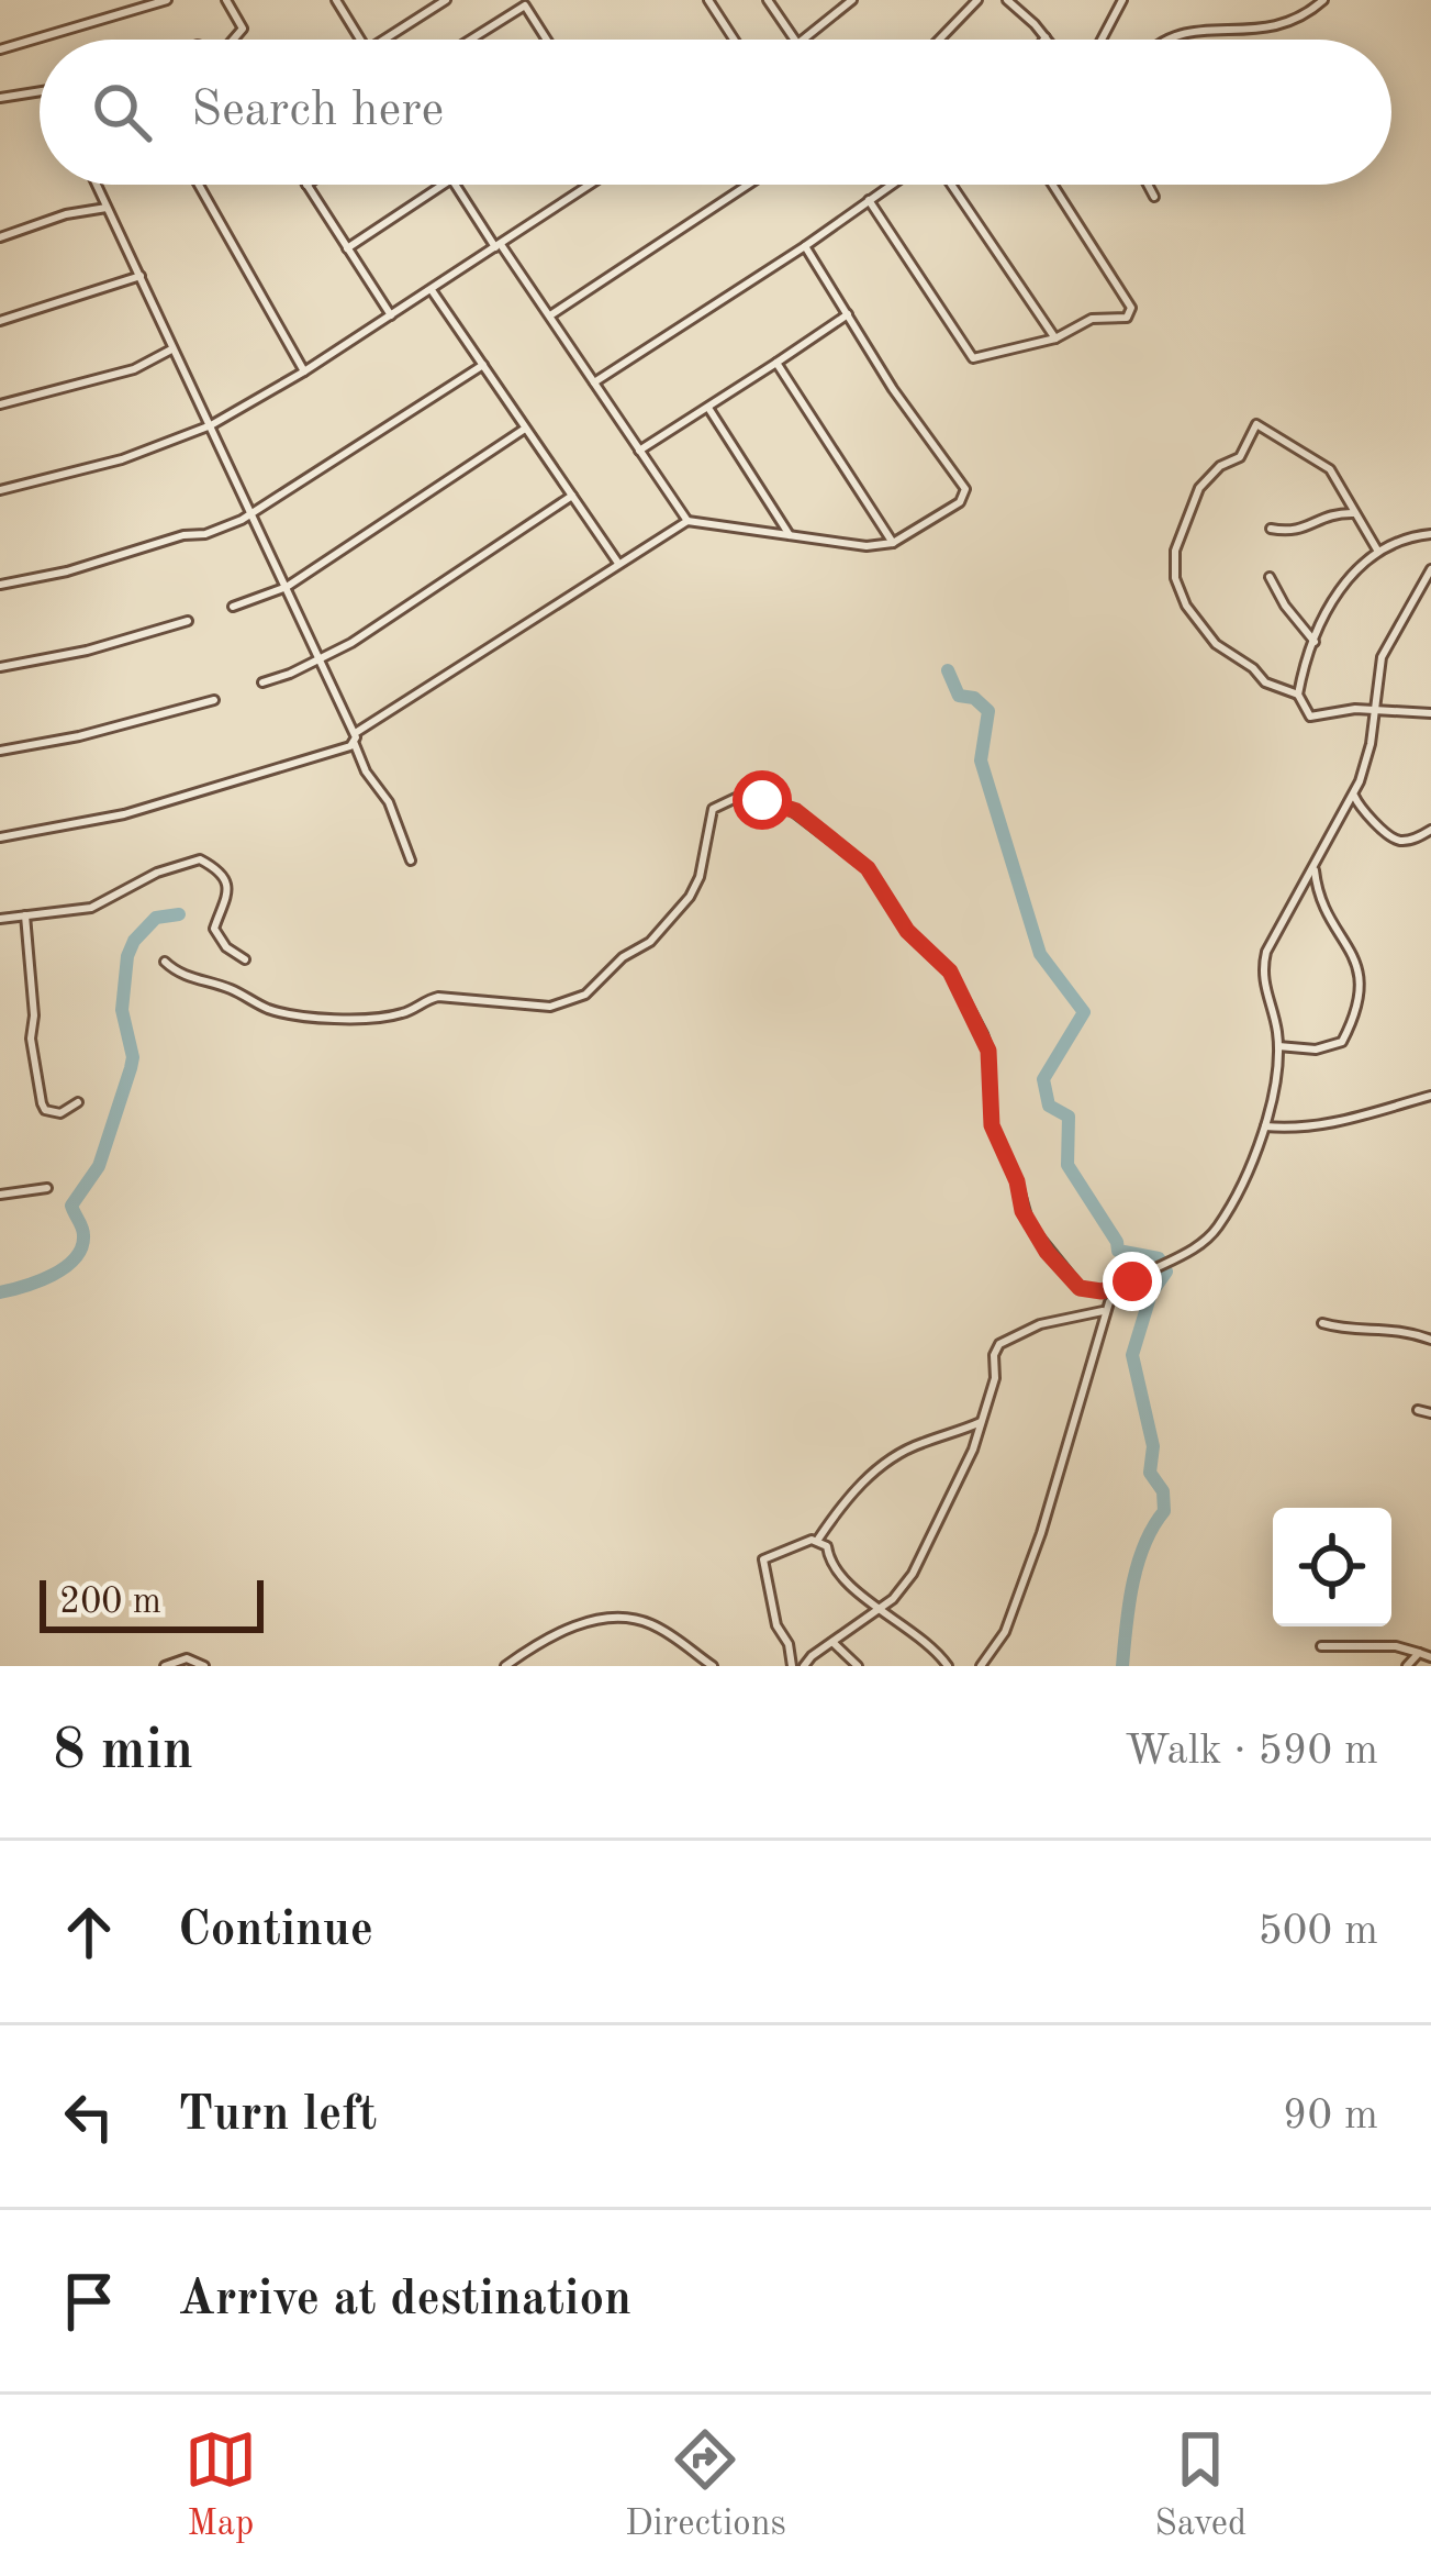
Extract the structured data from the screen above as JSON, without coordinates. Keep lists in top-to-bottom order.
{
  "scale_bar": "200 m",
  "page": {
    "search": "Search here",
    "scale": "200 m",
    "heading": ["8 min", "Walk · 590 m"],
    "list": [
      ["Continue", "500 m"],
      ["Turn left", "90 m"],
      "Arrive at destination"
    ],
    "nav": ["Map", "Directions", "Saved"]
  }
}
